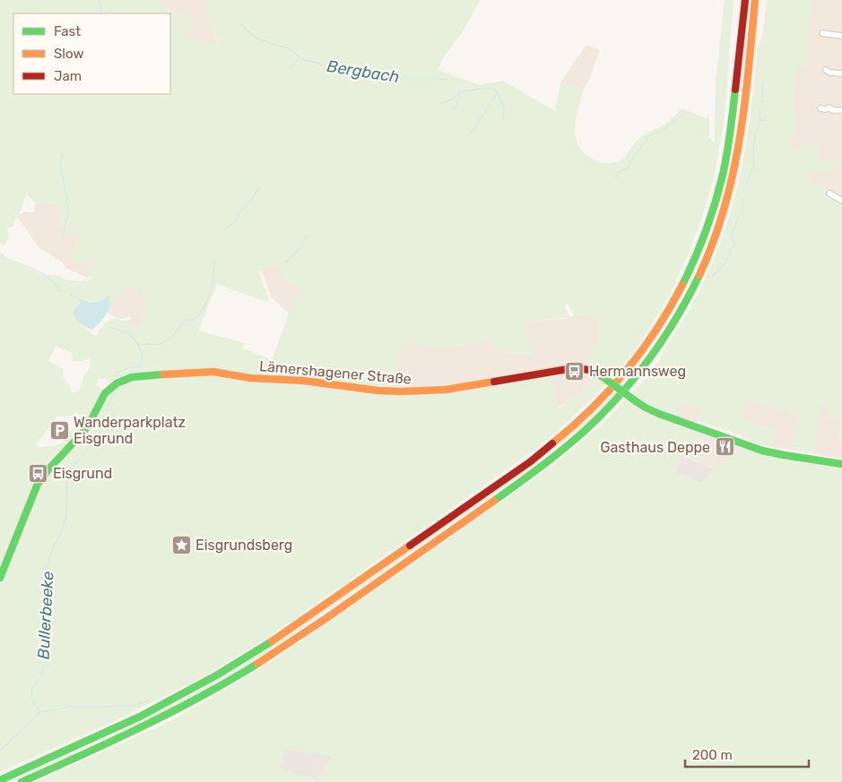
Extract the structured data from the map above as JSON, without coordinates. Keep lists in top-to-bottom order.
{
  "streets": {
    "main road": ["Lämershagener Straße"]
  },
  "water": ["Bergbach", "Bullerbeeke"],
  "places": {
    "bus stop": ["Hermannsweg", "Eisgrund"],
    "parking": ["Wanderparkplatz Eisgrund"],
    "restaurant": ["Gasthaus Deppe"],
    "place": ["Eisgrundsberg"]
  },
  "legend": ["Fast", "Slow", "Jam"],
  "scale_bar": "200 m"
}
